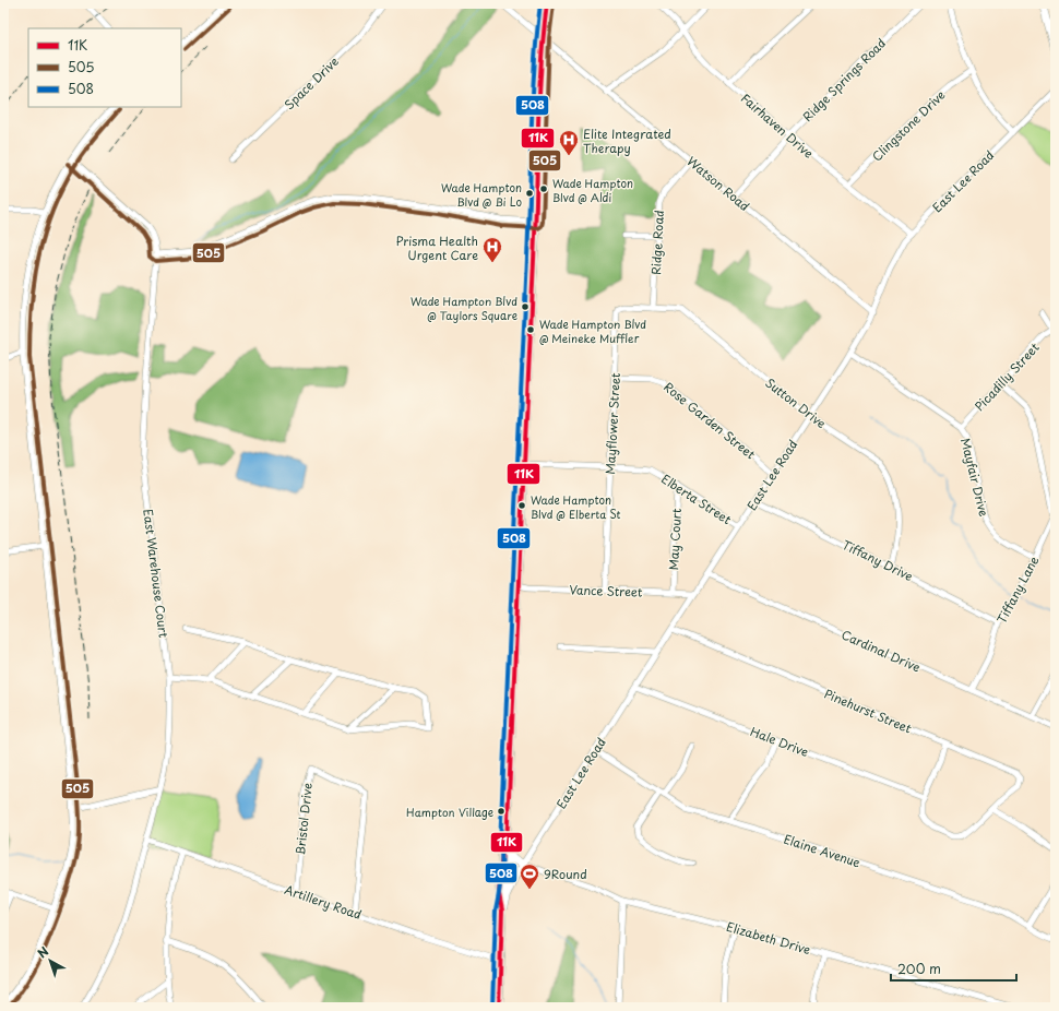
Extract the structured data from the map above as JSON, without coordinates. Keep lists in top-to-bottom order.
{
  "streets": {
    "street": [
      "Ridge Springs Road",
      "Space Drive",
      "Fairhaven Drive",
      "Clingstone Drive",
      "East Lee Road",
      "Watson Road",
      "Ridge Road",
      "Picadilly Street",
      "Sutton Drive",
      "Rose Garden Street",
      "Mayflower Street",
      "Mayfair Drive",
      "Elberta Street",
      "May Court",
      "Tiffany Drive",
      "East Warehouse Court",
      "Tiffany Lane",
      "Vance Street",
      "Cardinal Drive",
      "Pinehurst Street",
      "Hale Drive",
      "Bristol Drive",
      "Elaine Avenue",
      "Artillery Road",
      "Elizabeth Drive"
    ]
  },
  "crossings": [
    ["Ridge Springs Road", "Fairhaven Drive"],
    ["Ridge Springs Road", "Watson Road"],
    ["Fairhaven Drive", "Clingstone Drive"],
    ["Fairhaven Drive", "East Lee Road"],
    ["East Lee Road", "Watson Road"],
    ["East Lee Road", "Sutton Drive"],
    ["East Lee Road", "Rose Garden Street"],
    ["East Lee Road", "Mayfair Drive"],
    ["East Lee Road", "Elberta Street"],
    ["East Lee Road", "Tiffany Drive"],
    ["East Lee Road", "Vance Street"],
    ["East Lee Road", "Cardinal Drive"],
    ["East Lee Road", "Pinehurst Street"],
    ["East Lee Road", "Hale Drive"],
    ["East Lee Road", "Elaine Avenue"],
    ["East Lee Road", "Elizabeth Drive"],
    ["Watson Road", "Ridge Road"],
    ["Ridge Road", "Sutton Drive"],
    ["Picadilly Street", "Mayfair Drive"],
    ["Sutton Drive", "Mayflower Street"],
    ["Sutton Drive", "Tiffany Drive"],
    ["Rose Garden Street", "Mayflower Street"],
    ["Mayflower Street", "Elberta Street"],
    ["Mayflower Street", "Vance Street"],
    ["Mayfair Drive", "Tiffany Lane"],
    ["Elberta Street", "May Court"],
    ["May Court", "Vance Street"],
    ["Tiffany Drive", "Tiffany Lane"],
    ["East Warehouse Court", "Artillery Road"],
    ["Tiffany Lane", "Cardinal Drive"],
    ["Bristol Drive", "Artillery Road"]
  ],
  "places": {
    "hospital": ["Elite Integrated Therapy", "Prisma Health Urgent Care"],
    "other": [
      "Wade Hampton Blvd @ Aldi",
      "Wade Hampton Blvd @ Bi Lo",
      "Wade Hampton Blvd @ Taylors Square",
      "Wade Hampton Blvd @ Meineke Muffler",
      "Wade Hampton Blvd @ Elberta St",
      "Hampton Village"
    ],
    "sports": ["9Round"]
  },
  "lines": ["transit line 11K", "transit line 508", "transit line 505"],
  "legend": ["11K", "505", "508"],
  "scale_bar": "200 m",
  "north": "top left"
}
